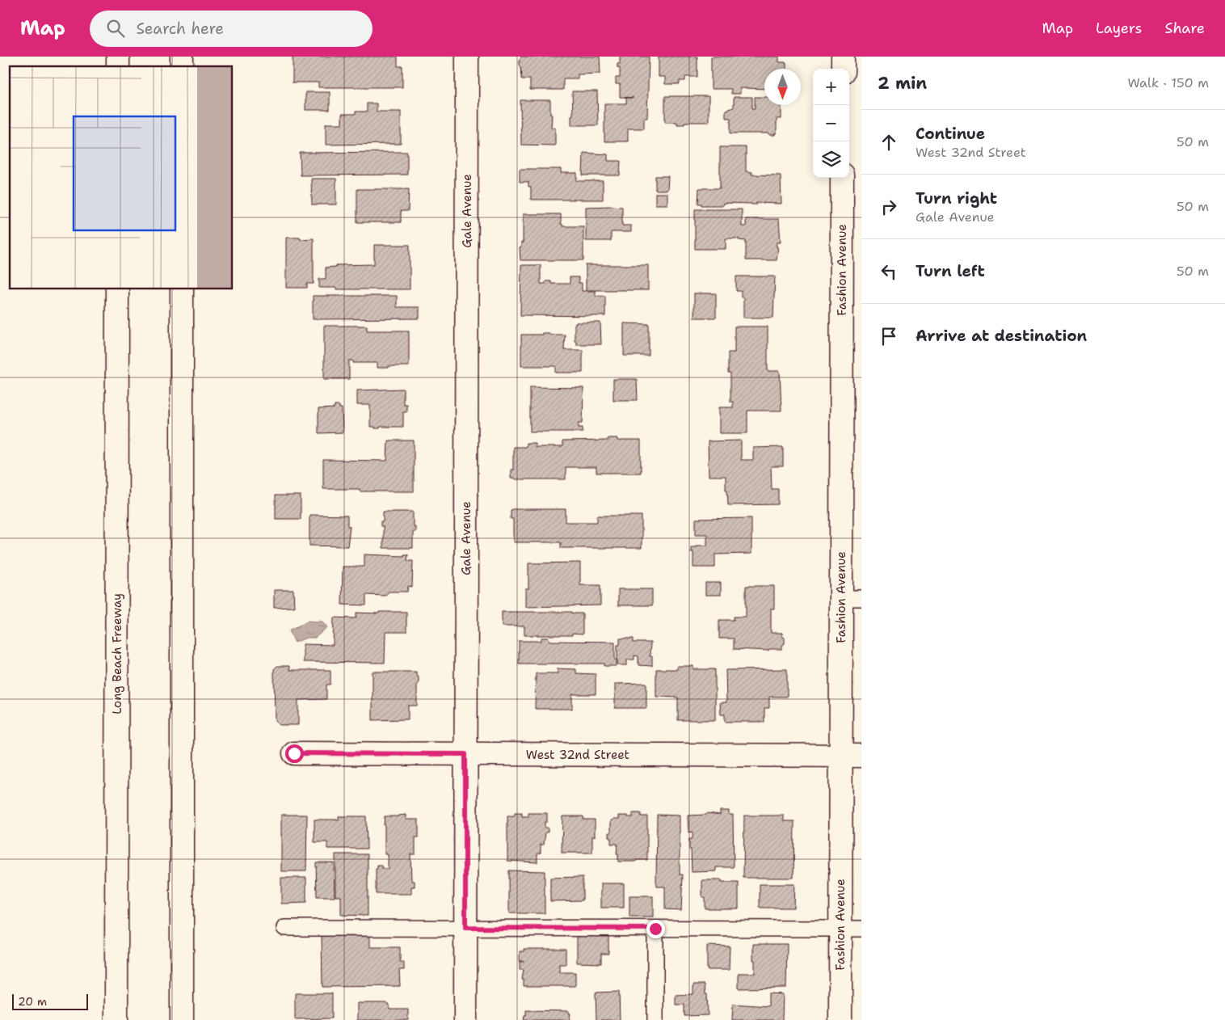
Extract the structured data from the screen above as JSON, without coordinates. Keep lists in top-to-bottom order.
{
  "streets": {
    "main road": [
      "Gale Avenue",
      "Fashion Avenue",
      "Long Beach Freeway",
      "West 32nd Street"
    ]
  },
  "crossings": [
    ["Gale Avenue", "West 32nd Street"],
    ["Fashion Avenue", "West 32nd Street"]
  ],
  "scale_bar": "20 m",
  "north": "bottom",
  "page": {
    "header": "Map",
    "search": "Search here",
    "nav": ["Map", "Layers", "Share"],
    "heading": ["2 min", "Walk · 150 m"],
    "map_buttons": ["+", "−"],
    "list": [
      ["Continue", "West 32nd Street", "50 m"],
      ["Turn right", "Gale Avenue", "50 m"],
      ["Turn left", "50 m"],
      "Arrive at destination"
    ],
    "scale": "20 m"
  }
}
